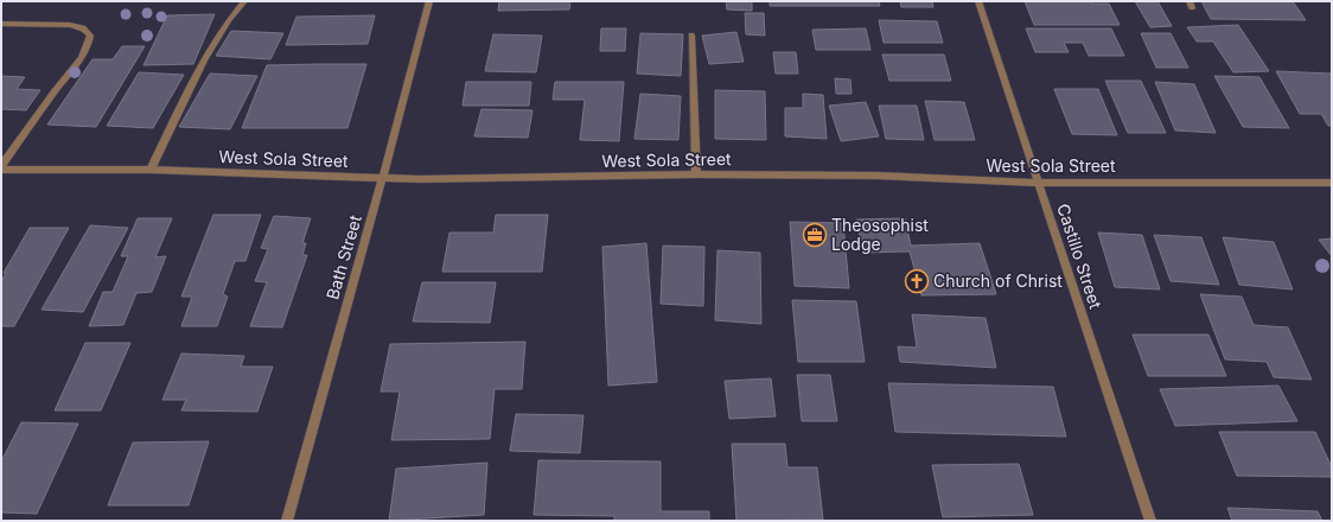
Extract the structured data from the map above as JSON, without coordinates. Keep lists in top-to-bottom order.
{
  "streets": {
    "street": ["West Sola Street", "Castillo Street", "Bath Street"]
  },
  "crossings": [
    ["West Sola Street", "Castillo Street"],
    ["West Sola Street", "Bath Street"]
  ],
  "places": {
    "office": ["Theosophist Lodge"],
    "church": ["Church of Christ"]
  }
}
